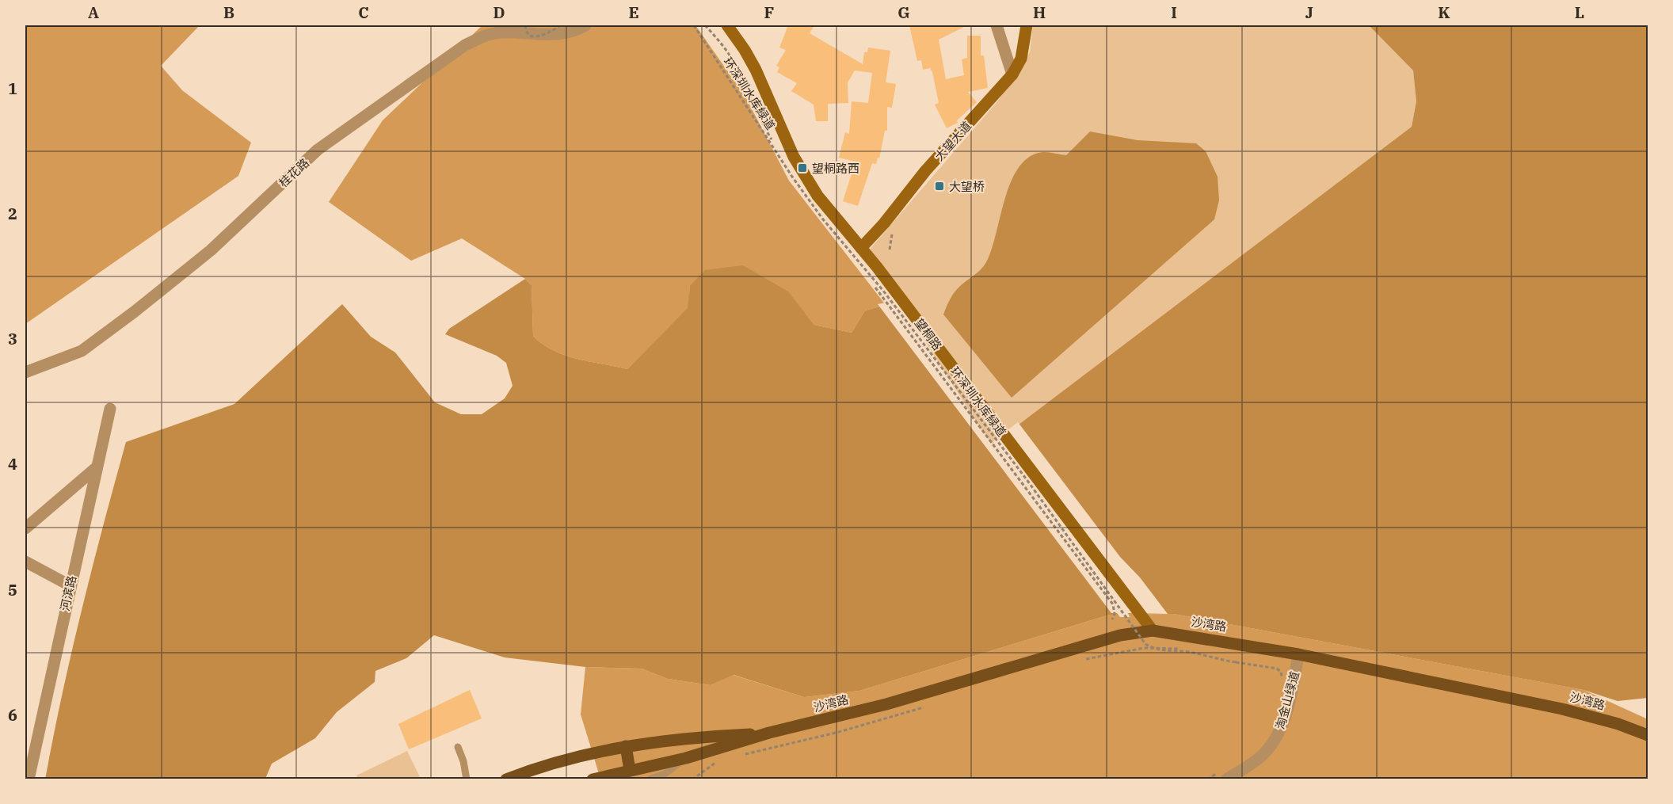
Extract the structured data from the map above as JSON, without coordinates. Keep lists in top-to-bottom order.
{
  "streets": {
    "main road": ["大望大道", "望桐路", "沙湾路"],
    "street": ["桂花路", "河滨路", "淘金山绿道"],
    "path": ["环深圳水库緑道"]
  },
  "crossings": [
    ["环深圳水库緑道", "淘金山绿道"],
    ["大望大道", "望桐路"],
    ["望桐路", "沙湾路"],
    ["沙湾路", "淘金山绿道"]
  ],
  "places": {
    "transit": ["望桐路西", "大望桥"]
  },
  "grid": {
    "columns": [
      "A",
      "B",
      "C",
      "D",
      "E",
      "F",
      "G",
      "H",
      "I",
      "J",
      "K",
      "L"
    ],
    "rows": [
      "1",
      "2",
      "3",
      "4",
      "5",
      "6"
    ]
  }
}
